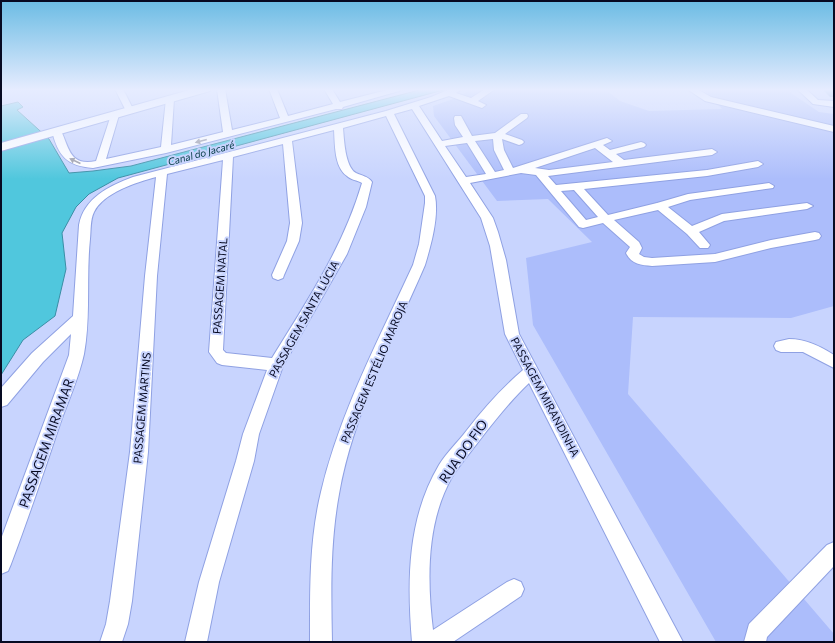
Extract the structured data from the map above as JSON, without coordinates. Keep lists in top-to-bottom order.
{
  "streets": {
    "street": [
      "PASSAGEM NATAL",
      "PASSAGEM SANTA LÚCIA",
      "PASSAGEM ESTÉLIO MAROJA",
      "PASSAGEM MIRANDINHA",
      "PASSAGEM MARTINS",
      "PASSAGEM MIRAMAR",
      "RUA DO FIO"
    ]
  },
  "crossings": [
    ["PASSAGEM NATAL", "PASSAGEM SANTA LÚCIA"],
    ["PASSAGEM NATAL", "PASSAGEM MIRAMAR"],
    ["PASSAGEM SANTA LÚCIA", "PASSAGEM MIRAMAR"],
    ["PASSAGEM MIRANDINHA", "RUA DO FIO"],
    ["PASSAGEM MARTINS", "PASSAGEM MIRAMAR"]
  ],
  "water": ["Canal do Jacaré"]
}
